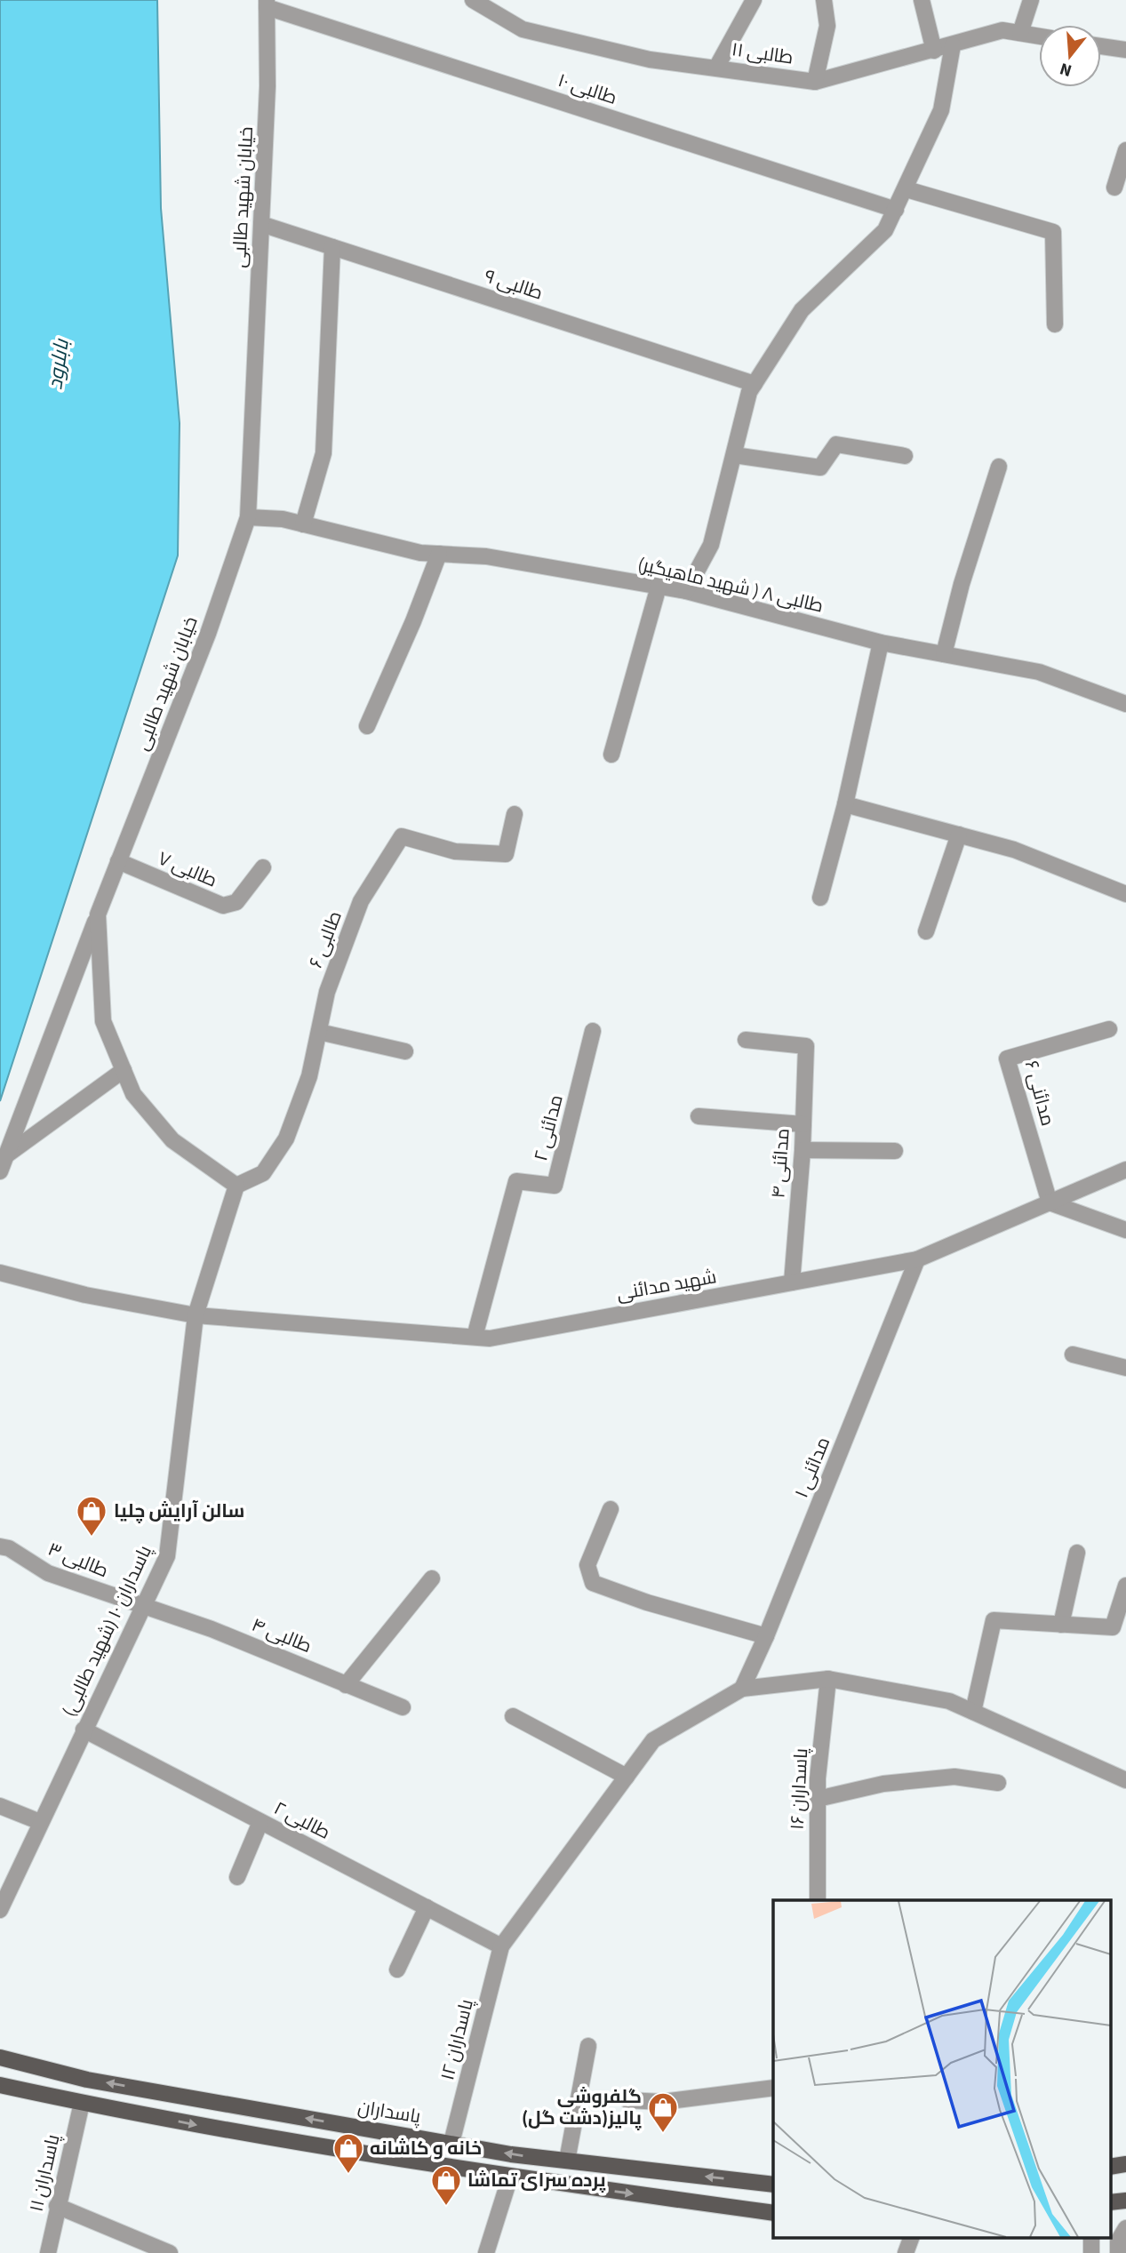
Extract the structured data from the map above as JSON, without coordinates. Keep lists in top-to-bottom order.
{
  "streets": {
    "main road": ["پاسداران"],
    "street": [
      "طالبی ۱۱",
      "طالبی ۱۰",
      "خیابان شهید طالبی",
      "طالبی ۹",
      "طالبی ۸ ( شهید ماهیگیر)",
      "طالبی ۷",
      "طالبی ۶",
      "مدائنی ۶",
      "مدائنی ۲",
      "مدائنی ۴",
      "شهید مدائنی",
      "مدائنی ۱",
      "طالبی ۳",
      "پاسداران ۱۰ (شهید طالبی)",
      "طالبی ۴",
      "پاسداران ۱۶",
      "طالبی ۲",
      "پاسداران ۱۲",
      "پاسداران ۱۱"
    ]
  },
  "crossings": [
    ["طالبی ۱۰", "خیابان شهید طالبی"],
    ["خیابان شهید طالبی", "طالبی ۹"],
    ["خیابان شهید طالبی", "طالبی ۸ ( شهید ماهیگیر)"],
    ["خیابان شهید طالبی", "طالبی ۷"],
    ["خیابان شهید طالبی", "طالبی ۶"],
    ["مدائنی ۶", "شهید مدائنی"],
    ["مدائنی ۲", "شهید مدائنی"],
    ["مدائنی ۴", "شهید مدائنی"],
    ["شهید مدائنی", "مدائنی ۱"],
    ["شهید مدائنی", "پاسداران ۱۰ (شهید طالبی)"],
    ["طالبی ۳", "پاسداران ۱۰ (شهید طالبی)"],
    ["طالبی ۳", "طالبی ۴"],
    ["پاسداران ۱۰ (شهید طالبی)", "طالبی ۴"],
    ["پاسداران ۱۰ (شهید طالبی)", "طالبی ۲"],
    ["طالبی ۲", "پاسداران ۱۲"],
    ["پاسداران ۱۲", "پاسداران"]
  ],
  "water": ["بابلرود"],
  "places": {
    "shop": [
      "سالن آرایش چلیا",
      "گلفروشی پالیز(دشت گل)",
      "خانه و کاشانه",
      "پرده سرای تماشا"
    ]
  },
  "north": "bottom"
}
